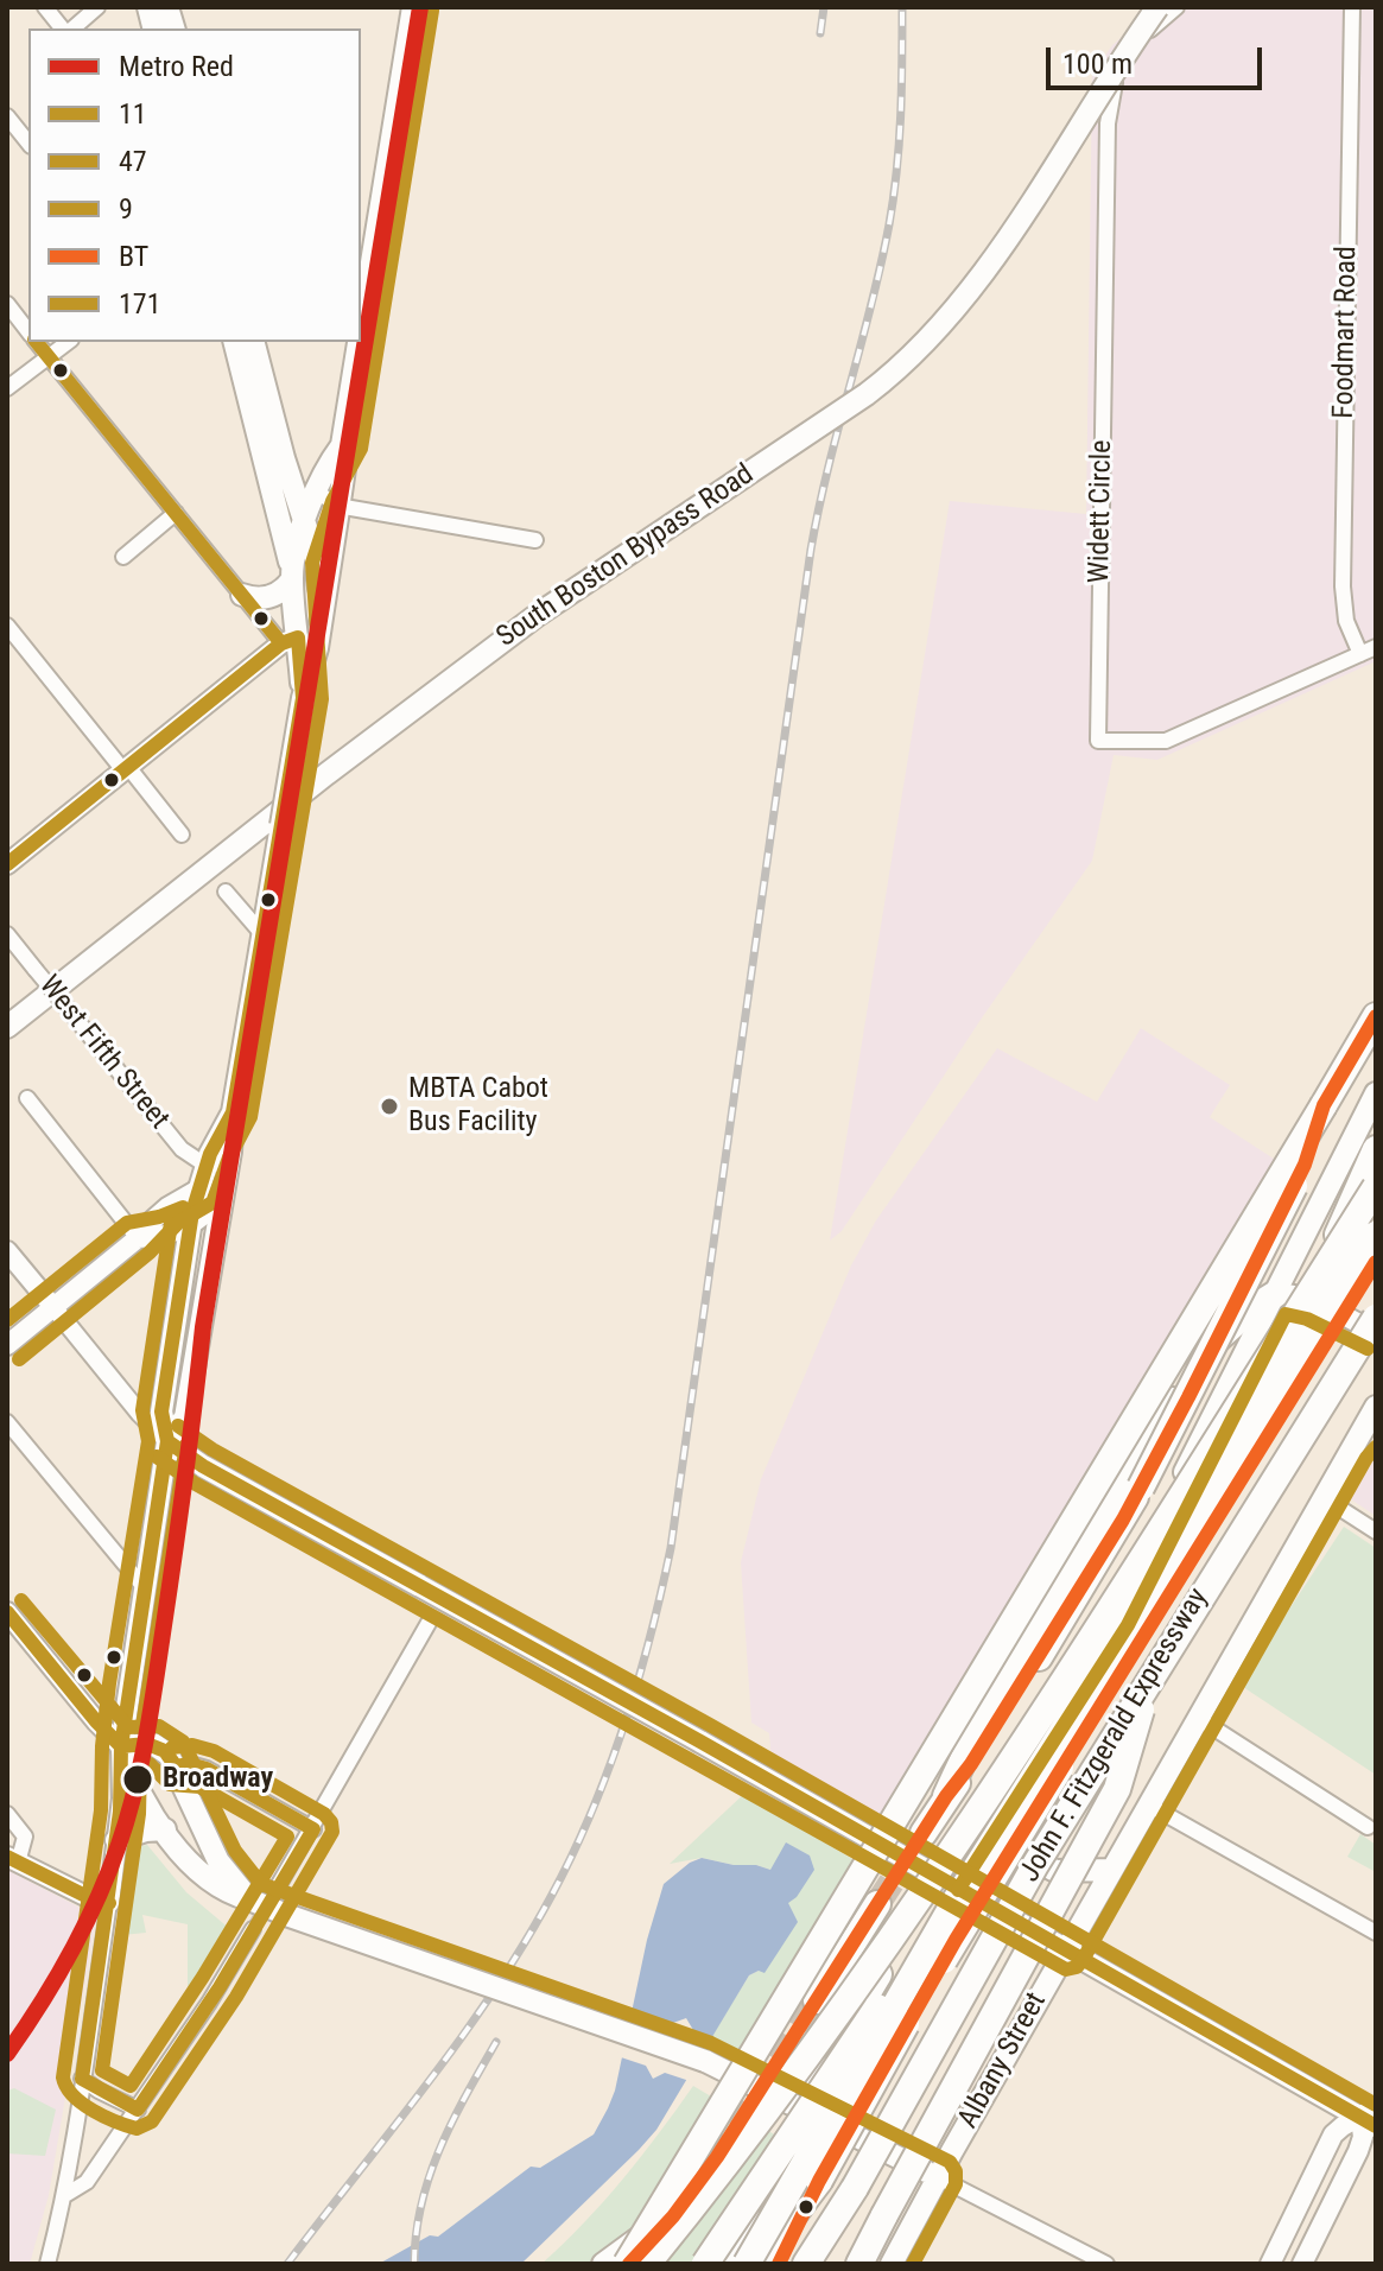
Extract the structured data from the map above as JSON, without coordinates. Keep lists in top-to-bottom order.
{
  "streets": {
    "highway": ["John F. Fitzgerald Expressway"],
    "main road": ["South Boston Bypass Road", "Albany Street"],
    "street": ["Foodmart Road", "Widett Circle", "West Fifth Street"]
  },
  "crossings": [
    ["Foodmart Road", "Widett Circle"]
  ],
  "places": ["MBTA Cabot Bus Facility", "Broadway"],
  "lines": [
    "metro line Red",
    "transit line 171",
    "transit line 11",
    "transit line BT",
    "transit line 9",
    "transit line 47"
  ],
  "legend": [
    "Metro Red",
    "11",
    "47",
    "9",
    "BT",
    "171"
  ],
  "scale_bar": "100 m"
}
